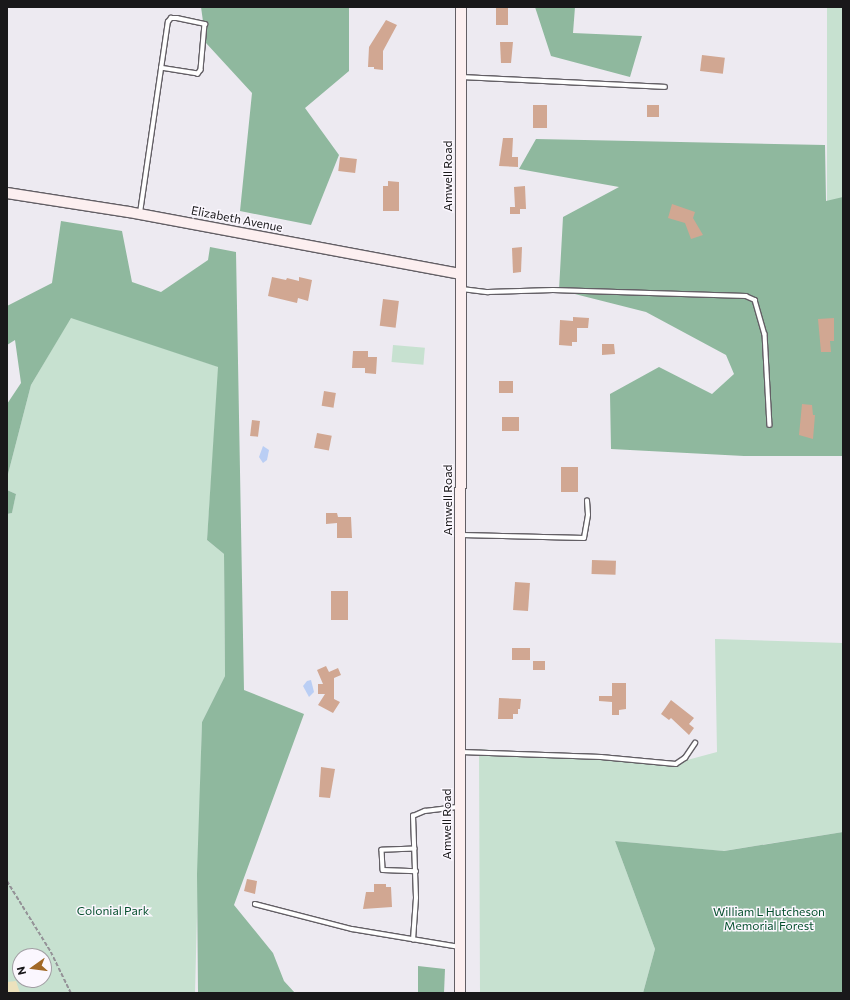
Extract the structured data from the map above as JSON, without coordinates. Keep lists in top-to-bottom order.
{
  "streets": {
    "main road": ["Amwell Road", "Elizabeth Avenue"]
  },
  "crossings": [
    ["Amwell Road", "Elizabeth Avenue"]
  ],
  "parks": ["Colonial Park", "William L Hutcheson Memorial Forest"],
  "north": "left"
}
